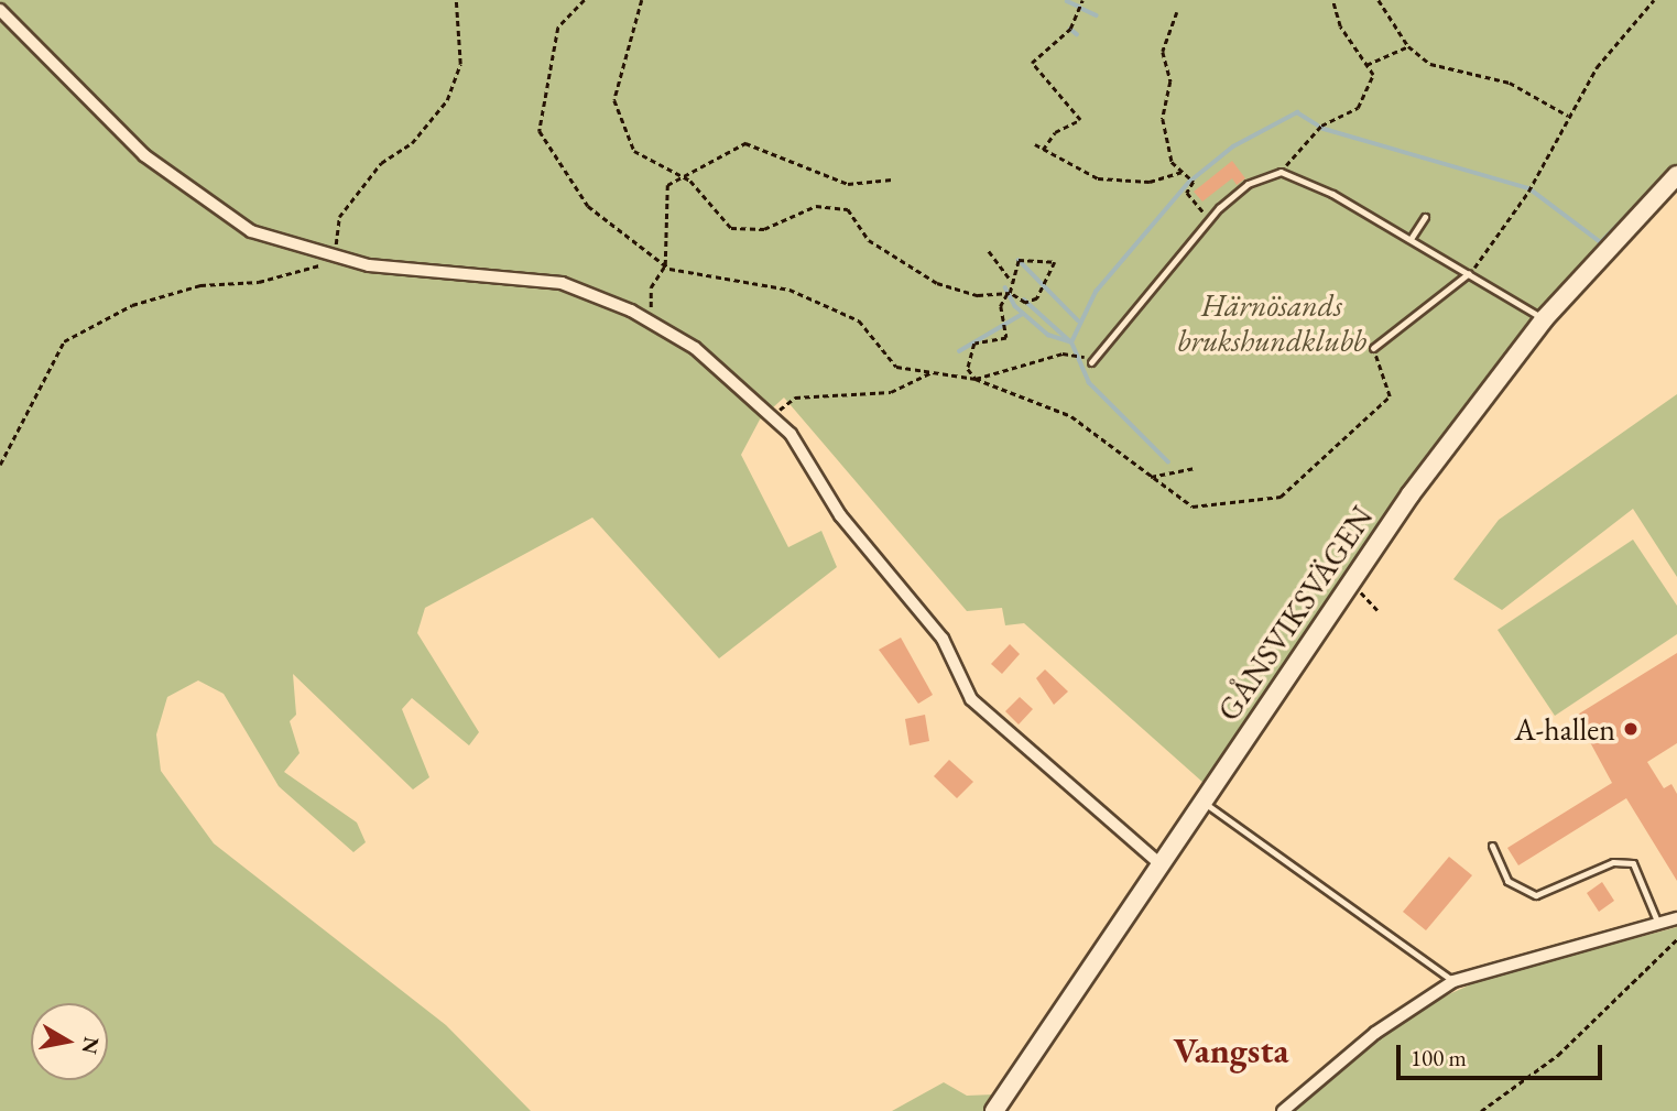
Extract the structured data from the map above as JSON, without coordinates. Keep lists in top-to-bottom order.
{
  "streets": {
    "main road": ["GÅNSVIKSVÄGEN"]
  },
  "districts": ["Vangsta"],
  "parks": ["Härnösands brukshundklubb"],
  "places": ["A-hallen"],
  "scale_bar": "100 m",
  "north": "right"
}
